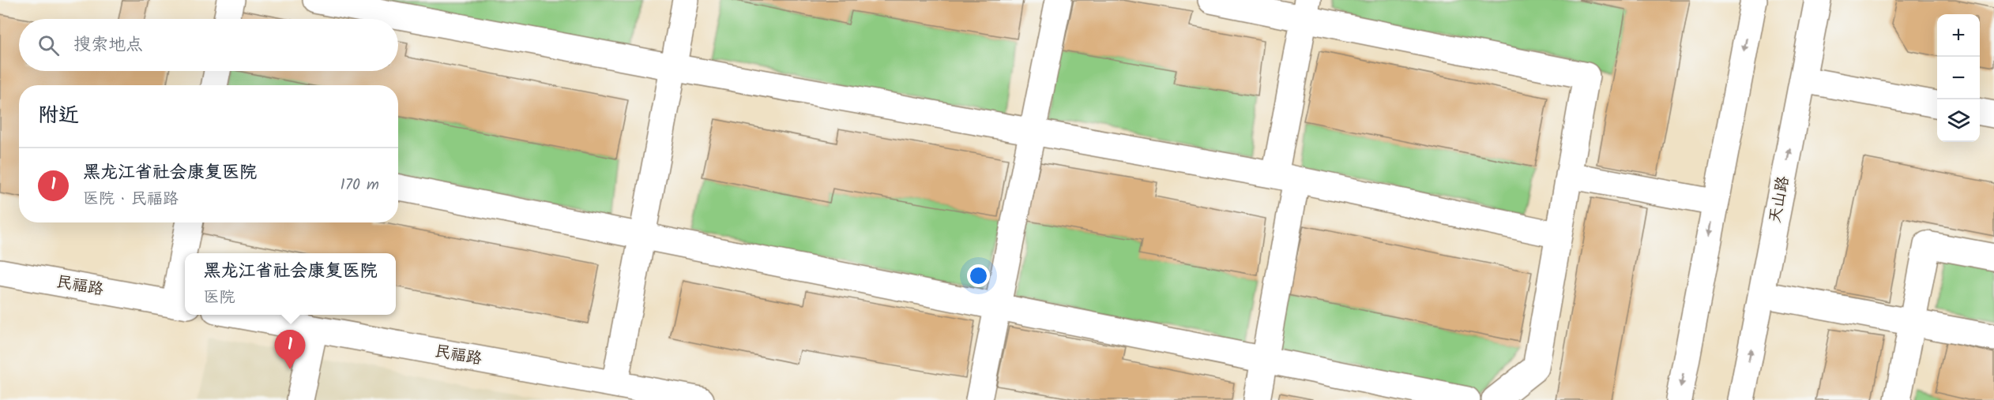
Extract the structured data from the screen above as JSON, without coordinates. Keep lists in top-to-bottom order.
{
  "streets": {
    "street": ["天山路", "民福路"]
  },
  "page": {
    "map_buttons": ["+", "−"],
    "search": "搜索地点",
    "heading": "附近",
    "list": [
      {
        "mark": "1",
        "name": "黑龙江省社会康复医院",
        "note": "医院 · 民福路",
        "value": "170 m"
      }
    ],
    "popup": ["黑龙江省社会康复医院", "医院"],
    "pins": "1"
  }
}
